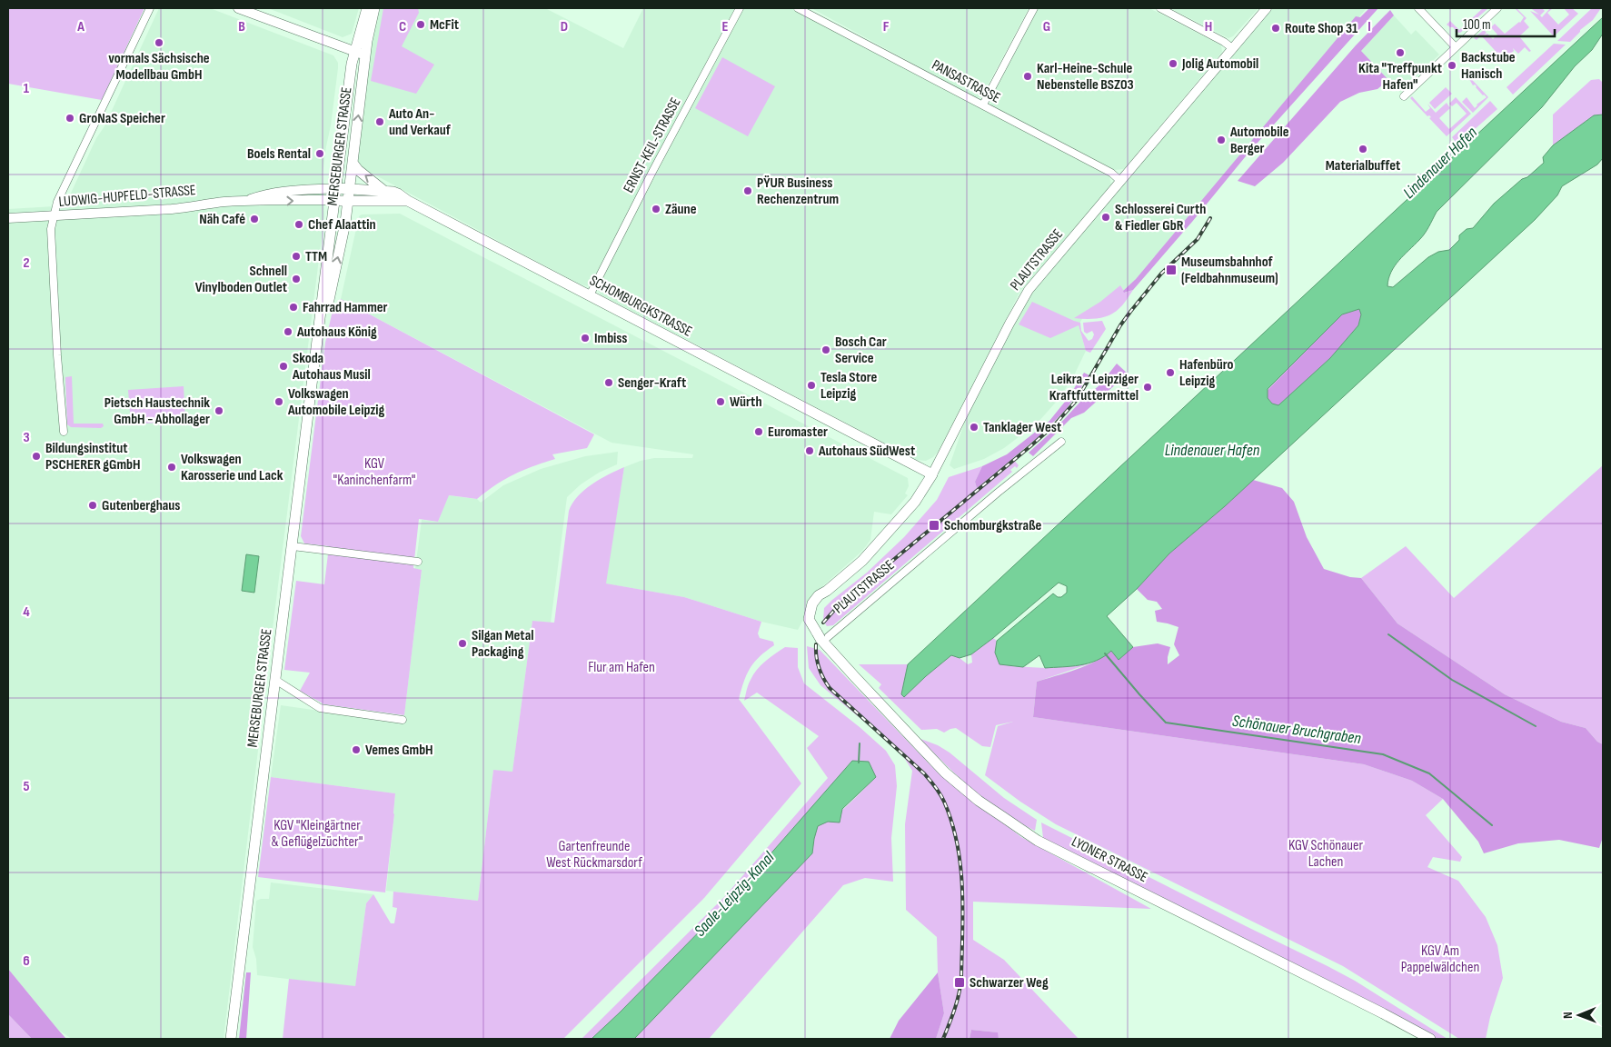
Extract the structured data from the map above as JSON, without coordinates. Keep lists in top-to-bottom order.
{
  "streets": {
    "main road": [
      "MERSEBURGER STRASSE",
      "LUDWIG-HUPFELD-STRASSE",
      "PLAUTSTRASSE",
      "SCHOMBURGKSTRASSE",
      "LYONER STRASSE"
    ],
    "street": ["PANSASTRASSE", "ERNST-KEIL-STRASSE"]
  },
  "crossings": [
    ["PANSASTRASSE", "PLAUTSTRASSE"],
    ["ERNST-KEIL-STRASSE", "SCHOMBURGKSTRASSE"],
    ["MERSEBURGER STRASSE", "LUDWIG-HUPFELD-STRASSE"],
    ["MERSEBURGER STRASSE", "SCHOMBURGKSTRASSE"],
    ["LUDWIG-HUPFELD-STRASSE", "SCHOMBURGKSTRASSE"],
    ["PLAUTSTRASSE", "SCHOMBURGKSTRASSE"],
    ["PLAUTSTRASSE", "LYONER STRASSE"]
  ],
  "water": ["Lindenauer Hafen", "Schönauer Bruchgraben", "Saale-Leipzig-Kanal"],
  "parks": [
    "KGV \"Kaninchenfarm\"",
    "Flur am Hafen",
    "KGV \"Kleingärtner & Geflügelzüchter\"",
    "KGV Schönauer Lachen",
    "Gartenfreunde West Rückmarsdorf",
    "KGV Am Pappelwäldchen"
  ],
  "places": {
    "other": [
      "McFit",
      "Route Shop 31",
      "vormals Sächsische Modellbau GmbH",
      "Kita \"Treffpunkt Hafen\"",
      "Jolig Automobil",
      "Backstube Hanisch",
      "Karl-Heine-Schule Nebenstelle BSZ03",
      "GroNaS Speicher",
      "Auto An- und Verkauf",
      "Automobile Berger",
      "Materialbuffet",
      "Boels Rental",
      "PŸUR Business Rechenzentrum",
      "Zäune",
      "Schlosserei Curth & Fiedler GbR",
      "Näh Café",
      "Chef Alaattin",
      "TTM",
      "Schnell Vinylboden Outlet",
      "Fahrrad Hammer",
      "Autohaus König",
      "Imbiss",
      "Bosch Car Service",
      "Skoda Autohaus Musil",
      "Hafenbüro Leipzig",
      "Senger-Kraft",
      "Tesla Store Leipzig",
      "Leikra - Leipziger Kraftfuttermittel",
      "Volkswagen Automobile Leipzig",
      "Würth",
      "Pietsch Haustechnik GmbH - Abhollager",
      "Tanklager West",
      "Euromaster",
      "Autohaus SüdWest",
      "Bildungsinstitut PSCHERER gGmbH",
      "Volkswagen Karosserie und Lack",
      "Gutenberghaus",
      "Silgan Metal Packaging",
      "Vemes GmbH"
    ],
    "transit": ["Museumsbahnhof (Feldbahnmuseum)", "Schomburgkstraße", "Schwarzer Weg"]
  },
  "scale_bar": "100 m",
  "north": "left",
  "grid": {
    "columns": [
      "A",
      "B",
      "C",
      "D",
      "E",
      "F",
      "G",
      "H",
      "I"
    ],
    "rows": [
      "1",
      "2",
      "3",
      "4",
      "5",
      "6"
    ]
  }
}
